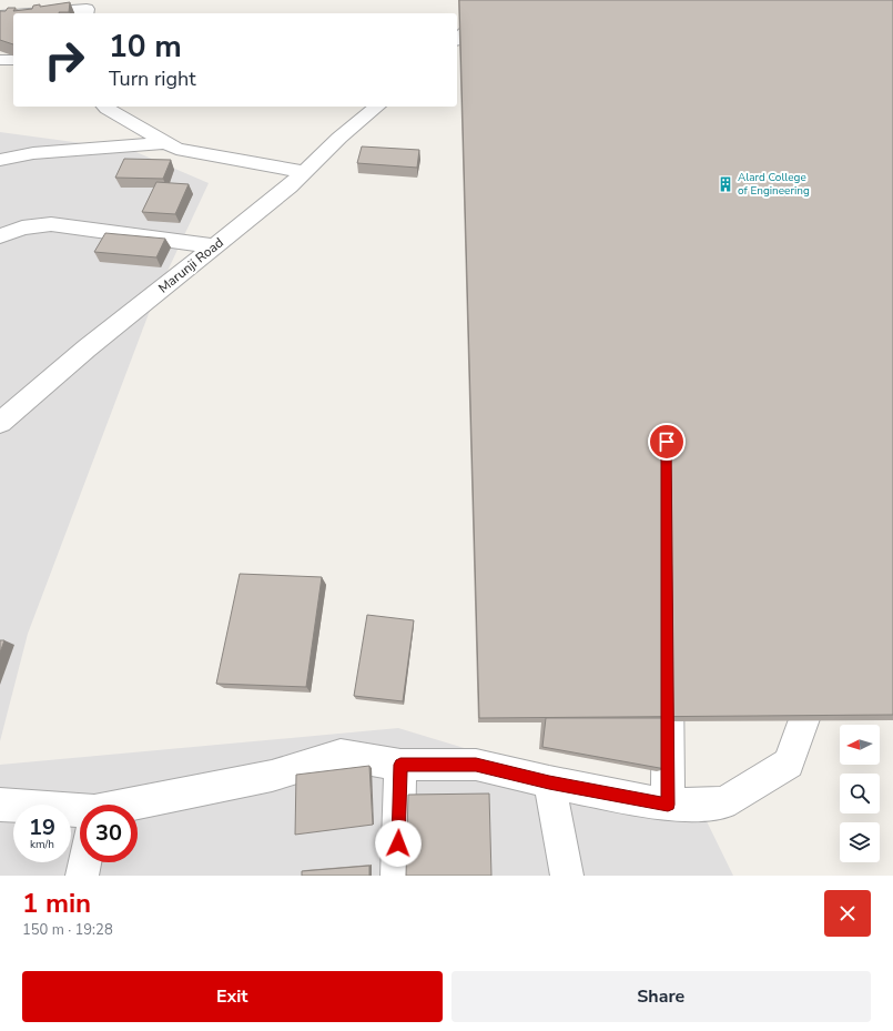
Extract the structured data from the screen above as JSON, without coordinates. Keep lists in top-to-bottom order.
{
  "streets": {
    "street": ["Marunji Road"]
  },
  "places": {
    "building": ["Alard College of Engineering"]
  },
  "north": "left",
  "page": {
    "turn": ["10 m", "Turn right"],
    "speed": "19 km/h",
    "limit": "30",
    "heading": ["1 min", "150 m · 19:28"],
    "buttons": ["Exit", "Share"]
  }
}
